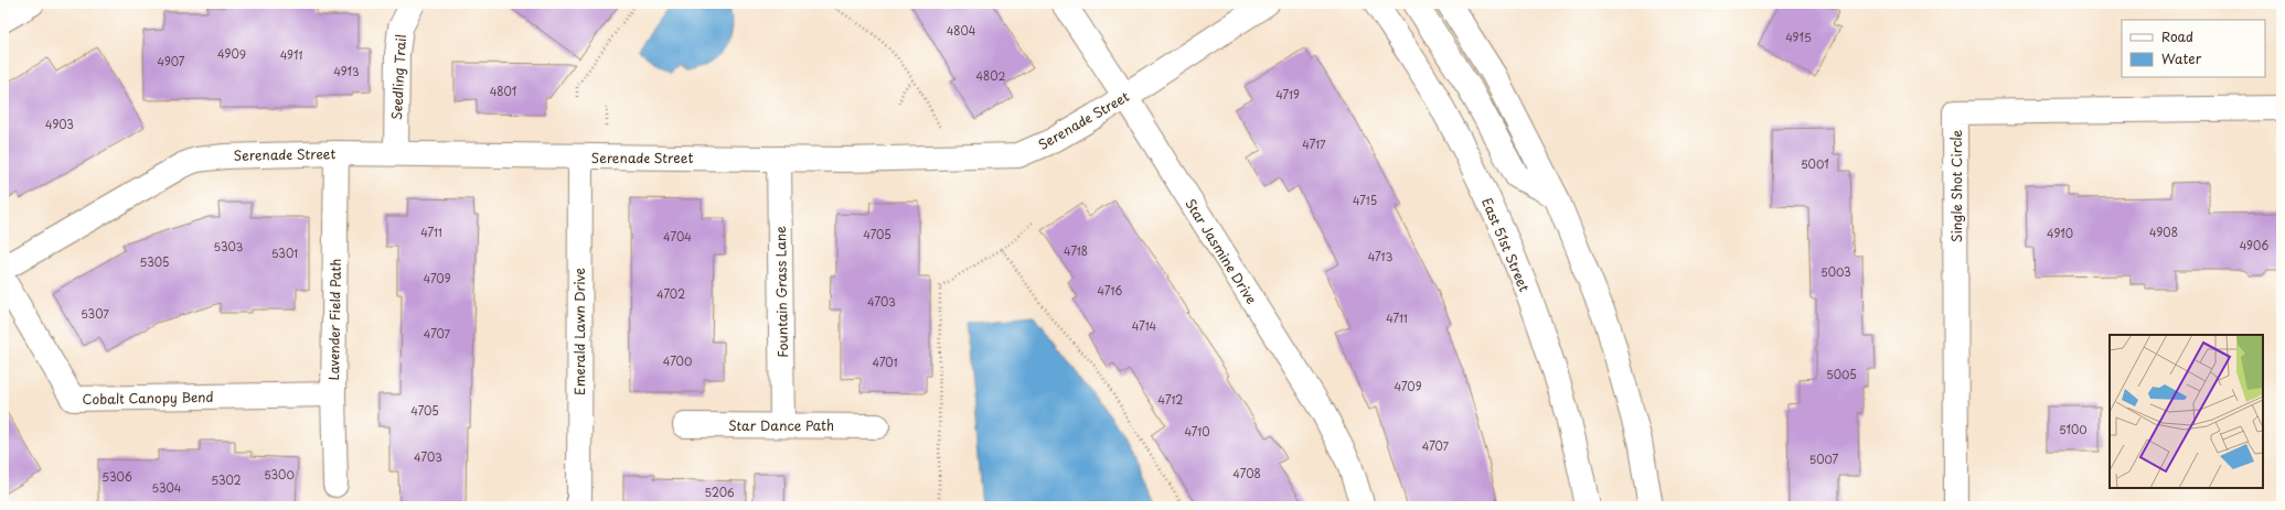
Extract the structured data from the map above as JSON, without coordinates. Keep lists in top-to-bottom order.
{
  "streets": {
    "street": [
      "Seedling Trail",
      "Serenade Street",
      "Single Shot Circle",
      "East 51st Street",
      "Star Jasmine Drive",
      "Fountain Grass Lane",
      "Lavender Field Path",
      "Emerald Lawn Drive",
      "Cobalt Canopy Bend",
      "Star Dance Path"
    ]
  },
  "crossings": [
    ["Seedling Trail", "Serenade Street"],
    ["Serenade Street", "Star Jasmine Drive"],
    ["Serenade Street", "Fountain Grass Lane"],
    ["Serenade Street", "Lavender Field Path"],
    ["Serenade Street", "Emerald Lawn Drive"],
    ["Fountain Grass Lane", "Star Dance Path"],
    ["Lavender Field Path", "Cobalt Canopy Bend"]
  ],
  "house_numbers": [
    "4804",
    "4915",
    "4909",
    "4911",
    "4907",
    "4913",
    "4802",
    "4801",
    "4719",
    "4903",
    "4717",
    "5001",
    "4715",
    "4711",
    "4908",
    "4910",
    "4705",
    "4704",
    "4906",
    "5303",
    "4718",
    "5301",
    "4713",
    "5305",
    "5003",
    "4709",
    "4716",
    "4702",
    "4703",
    "5307",
    "4711",
    "4714",
    "4707",
    "4700",
    "4701",
    "5005",
    "4709",
    "4712",
    "4705",
    "5100",
    "4710",
    "4707",
    "4703",
    "5007",
    "4708",
    "5300",
    "5306",
    "5302",
    "5304",
    "5206"
  ],
  "legend": ["Road", "Water"]
}
